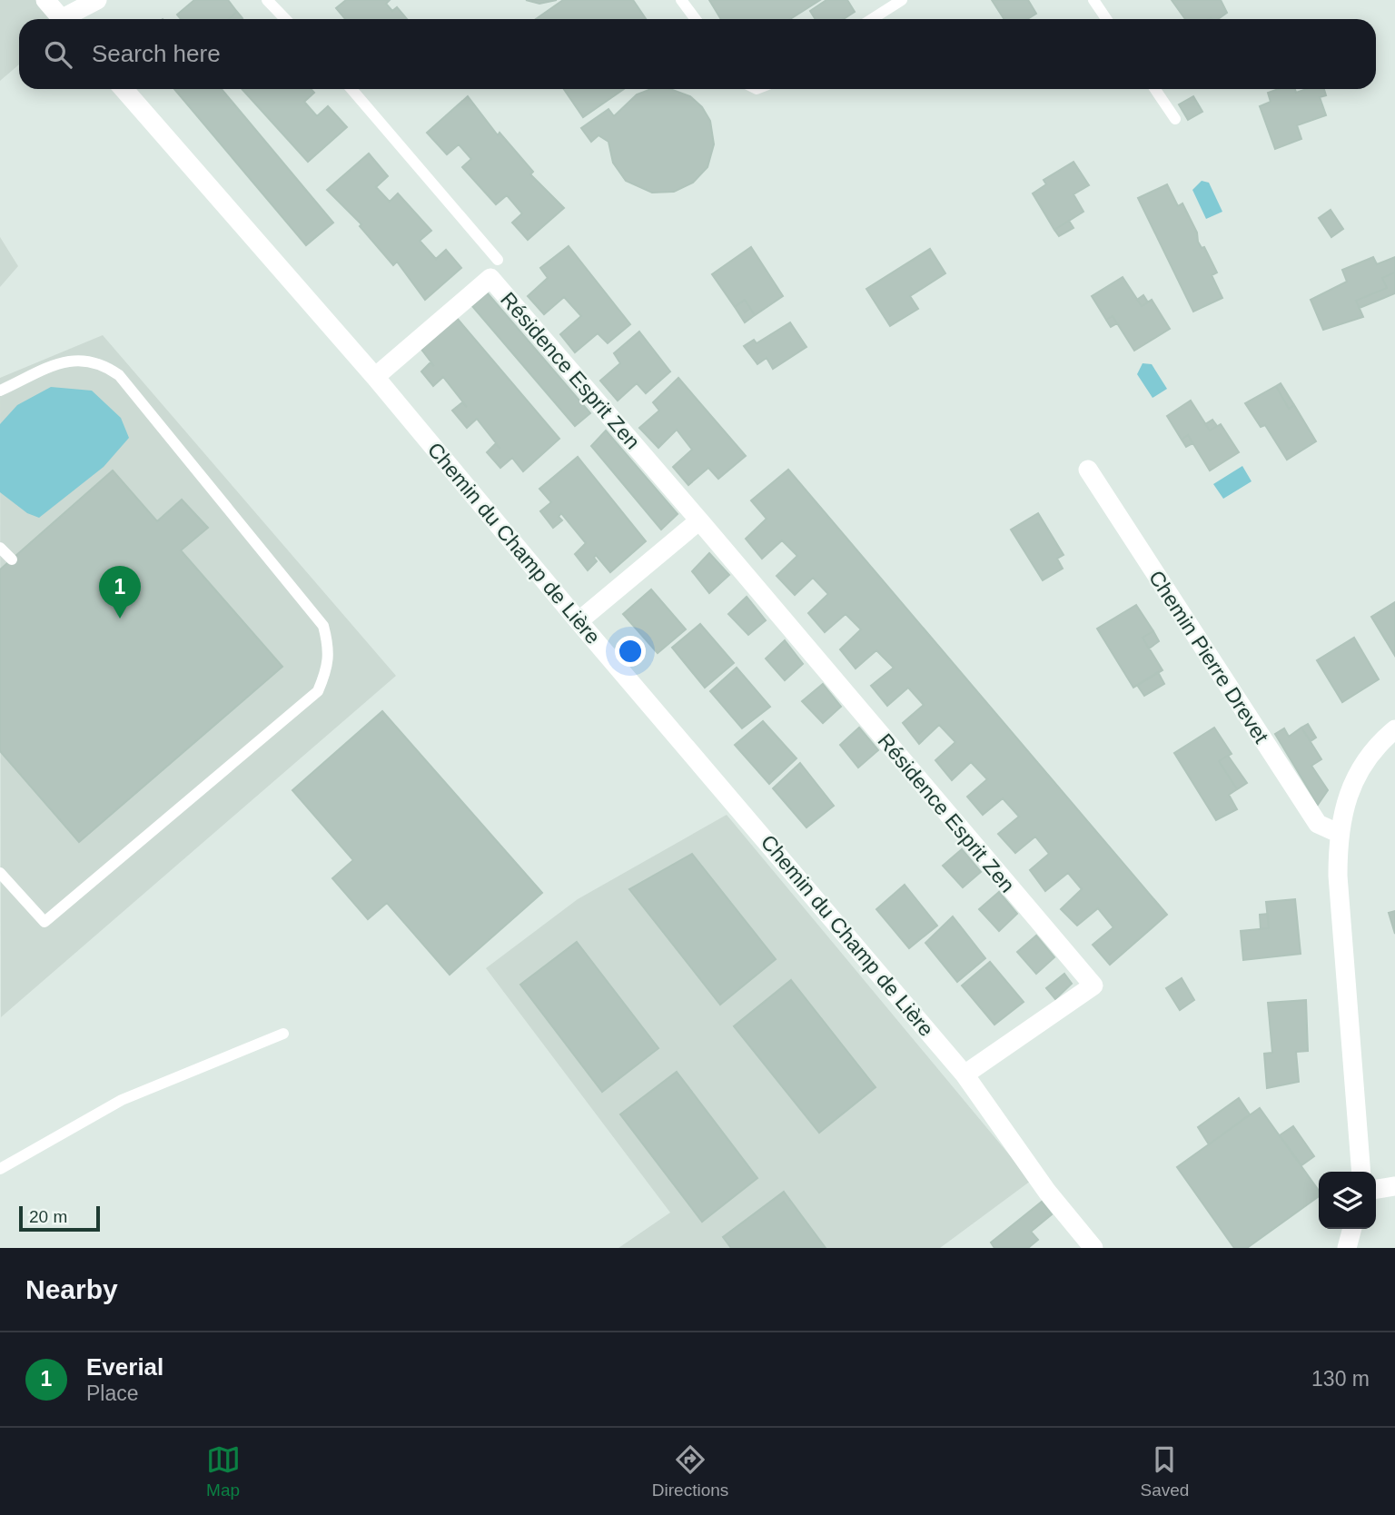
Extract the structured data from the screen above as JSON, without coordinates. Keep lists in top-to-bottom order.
{
  "streets": {
    "street": ["Résidence Esprit Zen", "Chemin du Champ de Lière", "Chemin Pierre Drevet"]
  },
  "crossings": [
    ["Résidence Esprit Zen", "Chemin du Champ de Lière"]
  ],
  "scale_bar": "20 m",
  "page": {
    "search": "Search here",
    "pins": "1",
    "scale": "20 m",
    "heading": "Nearby",
    "list": [
      {
        "mark": "1",
        "name": "Everial",
        "note": "Place",
        "value": "130 m"
      }
    ],
    "nav": ["Map", "Directions", "Saved"]
  }
}
